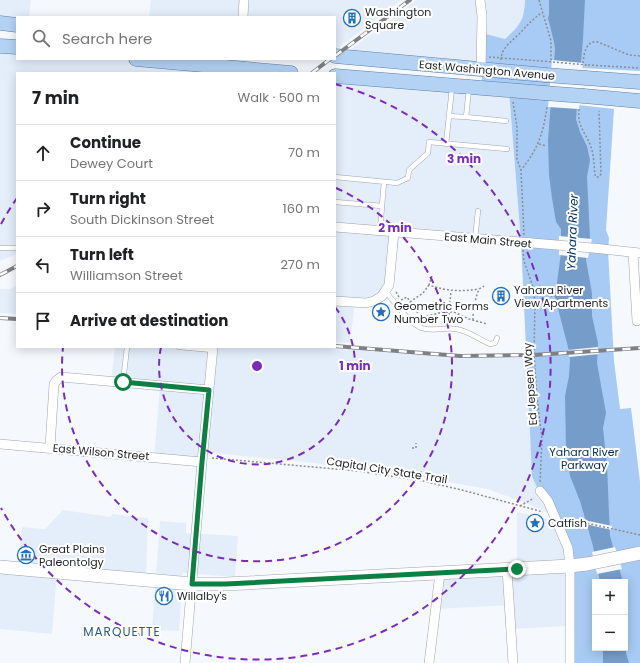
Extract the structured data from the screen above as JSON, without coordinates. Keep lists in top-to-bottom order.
{
  "streets": {
    "main road": ["East Washington Avenue"],
    "street": ["East Main Street", "East Wilson Street"],
    "path": ["Ed Jepsen Way", "Capital City State Trail"]
  },
  "crossings": [
    ["East Wilson Street", "Capital City State Trail"]
  ],
  "districts": ["MARQUETTE"],
  "water": ["Yahara River"],
  "parks": ["Yahara River Parkway"],
  "places": {
    "building": ["Washington Square", "Yahara River View Apartments"],
    "place": ["Geometric Forms Number Two", "Catfish"],
    "museum": ["Great Plains Paleontolgy"],
    "restaurant": ["Willalby's"]
  },
  "page": {
    "search": "Search here",
    "heading": ["7 min", "Walk · 500 m"],
    "list": [
      ["Continue", "Dewey Court", "70 m"],
      ["Turn right", "South Dickinson Street", "160 m"],
      ["Turn left", "Williamson Street", "270 m"],
      "Arrive at destination"
    ],
    "map_buttons": ["+", "−"]
  },
  "rings": ["3 min", "2 min", "1 min"]
}
